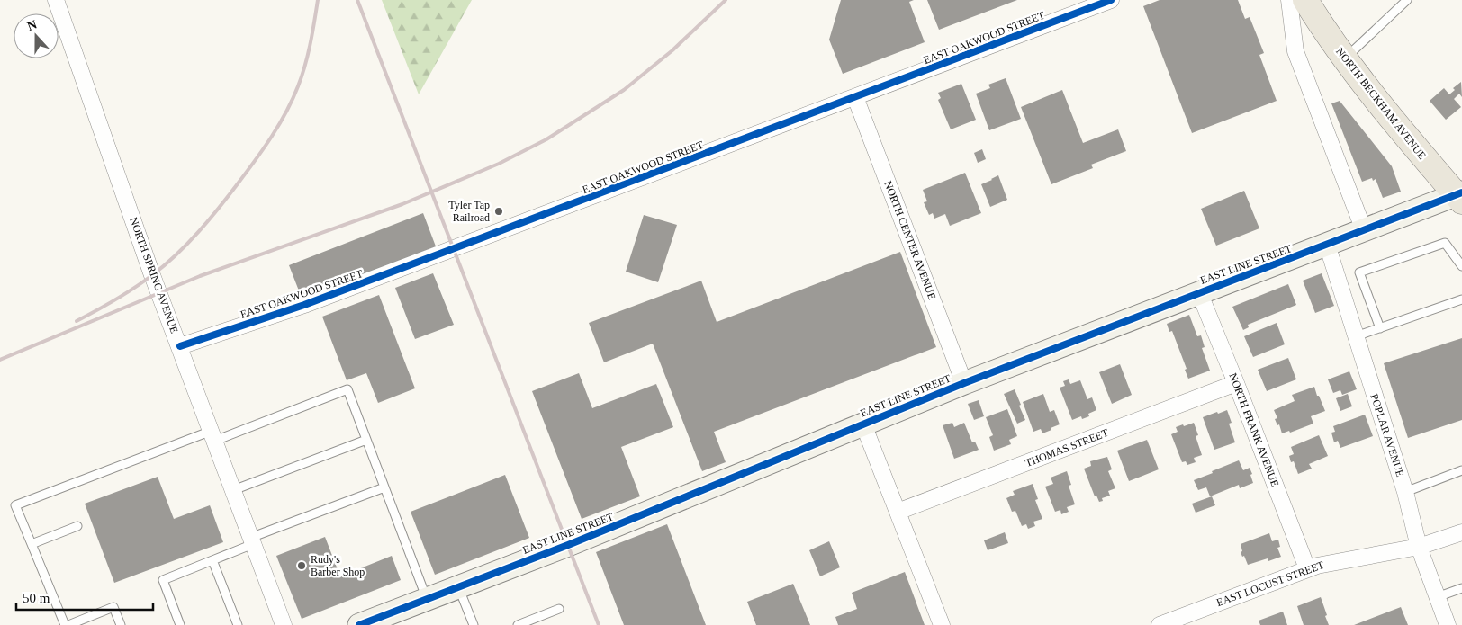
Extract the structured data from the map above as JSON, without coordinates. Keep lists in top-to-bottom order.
{
  "streets": {
    "main road": ["NORTH BECKHAM AVENUE"],
    "street": [
      "EAST OAKWOOD STREET",
      "NORTH CENTER AVENUE",
      "EAST LINE STREET",
      "NORTH SPRING AVENUE",
      "NORTH FRANK AVENUE",
      "POPLAR AVENUE",
      "THOMAS STREET",
      "EAST LOCUST STREET"
    ]
  },
  "crossings": [
    ["EAST OAKWOOD STREET", "NORTH CENTER AVENUE"],
    ["EAST OAKWOOD STREET", "NORTH SPRING AVENUE"],
    ["NORTH BECKHAM AVENUE", "EAST LINE STREET"],
    ["NORTH CENTER AVENUE", "EAST LINE STREET"],
    ["EAST LINE STREET", "NORTH FRANK AVENUE"],
    ["EAST LINE STREET", "POPLAR AVENUE"],
    ["NORTH FRANK AVENUE", "THOMAS STREET"],
    ["NORTH FRANK AVENUE", "EAST LOCUST STREET"],
    ["POPLAR AVENUE", "EAST LOCUST STREET"]
  ],
  "places": ["Tyler Tap Railroad", "Rudy's Barber Shop"],
  "scale_bar": "50 m",
  "north": "top"
}
